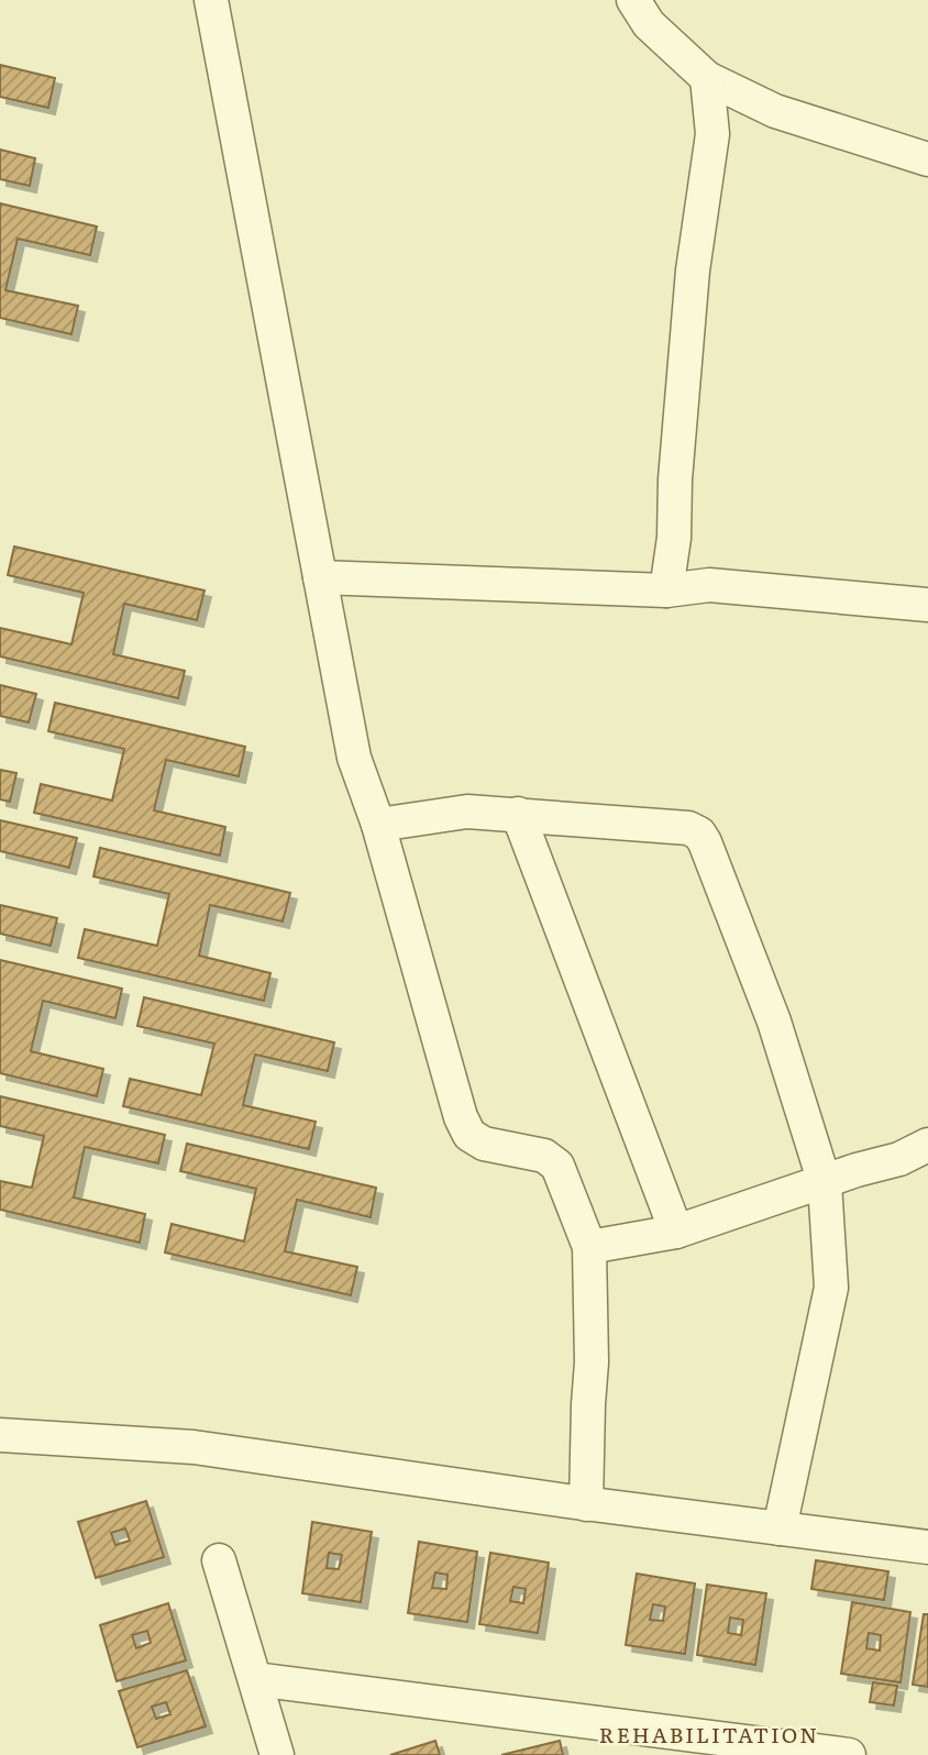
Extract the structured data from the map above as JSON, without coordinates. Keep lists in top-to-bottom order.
{
  "districts": ["REHABILITATION"]
}
